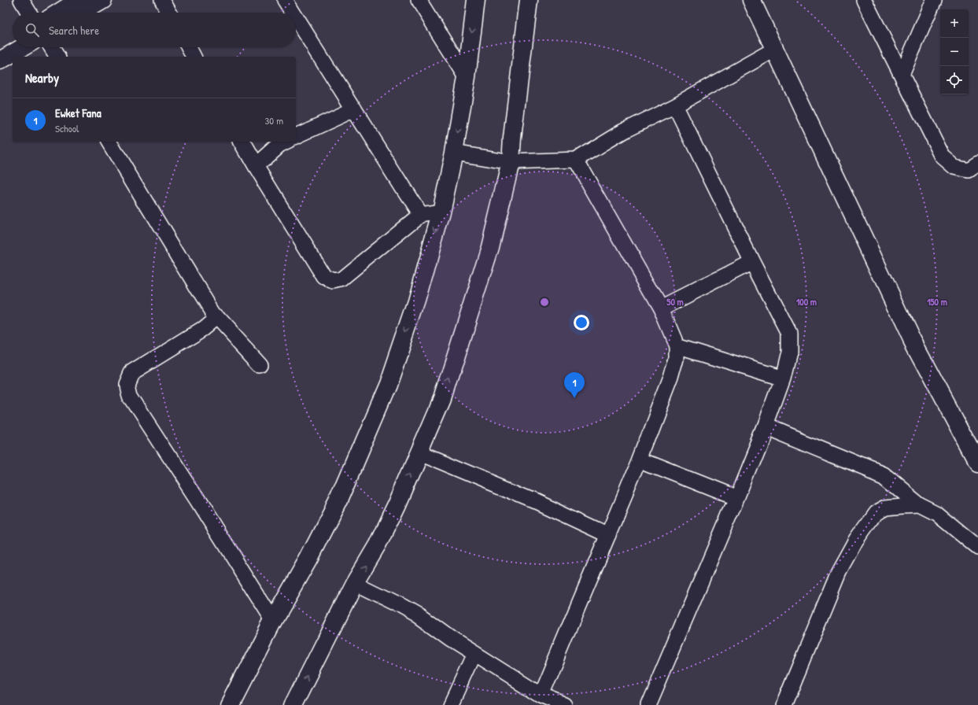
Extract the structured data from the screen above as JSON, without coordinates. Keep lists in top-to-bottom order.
{
  "page": {
    "map_buttons": ["+", "−"],
    "search": "Search here",
    "heading": "Nearby",
    "list": [
      {
        "mark": "1",
        "name": "Ewket Fana",
        "note": "School",
        "value": "30 m"
      }
    ],
    "pins": "1"
  },
  "rings": ["50 m", "100 m", "150 m"]
}
